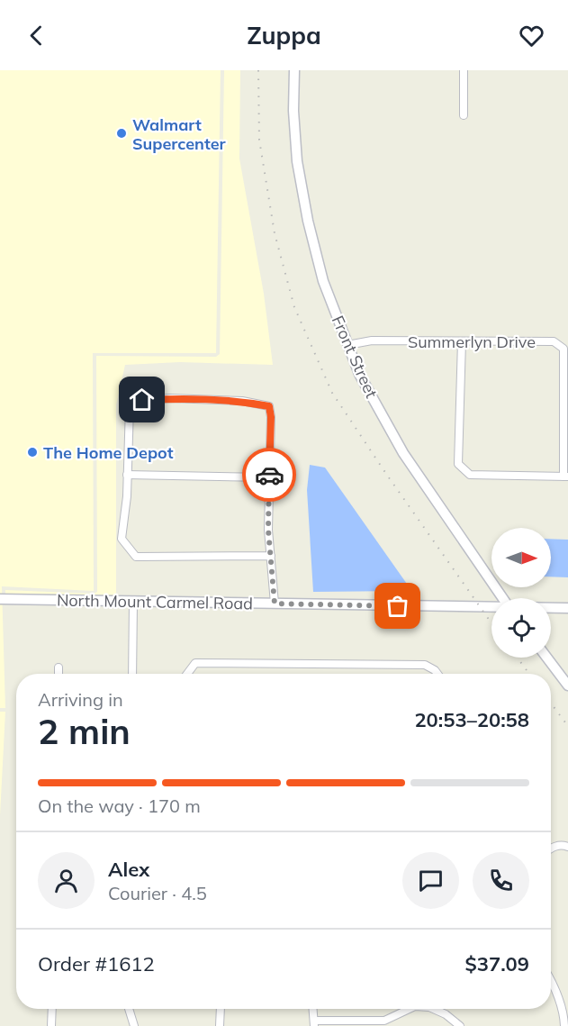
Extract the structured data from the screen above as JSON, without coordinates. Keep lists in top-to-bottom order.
{
  "streets": {
    "street": ["Summerlyn Drive", "Front Street", "North Mount Carmel Road"]
  },
  "crossings": [
    ["Summerlyn Drive", "Front Street"]
  ],
  "places": ["Walmart Supercenter", "The Home Depot"],
  "north": "right",
  "page": {
    "header": "Zuppa",
    "heading": ["2 min", "Arriving in", "20:53–20:58"],
    "panel": [
      "Alex",
      "Courier · 4.5",
      "Order #1612",
      "$37.09"
    ],
    "bar": "On the way · 170 m"
  }
}
